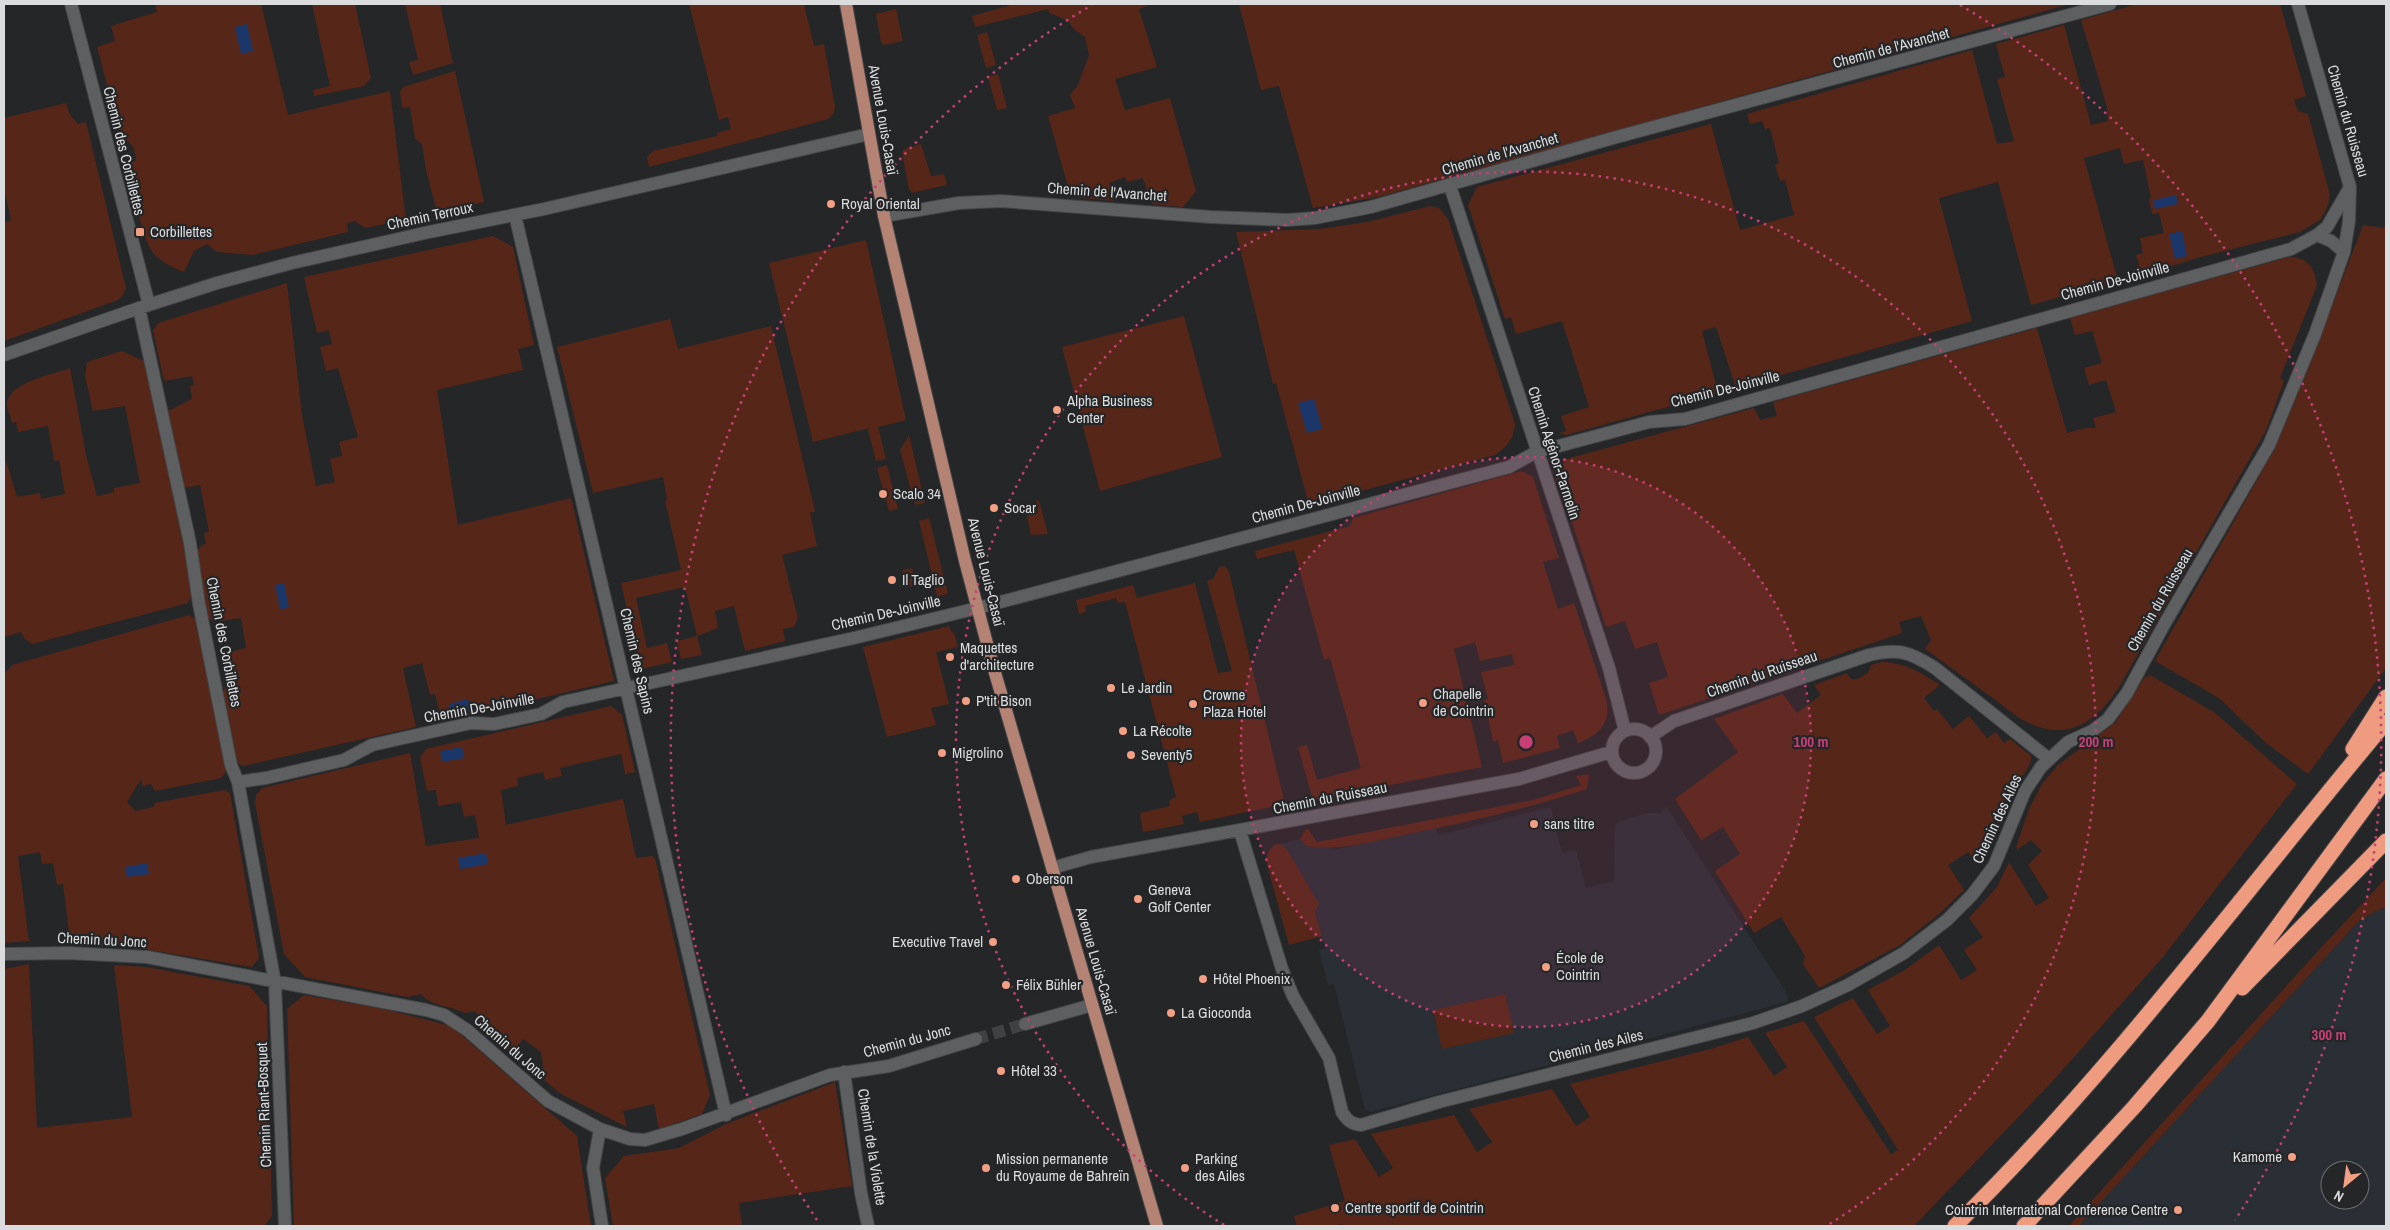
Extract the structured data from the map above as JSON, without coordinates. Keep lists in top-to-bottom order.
{
  "streets": {
    "main road": ["Avenue Louis-Casaï"],
    "street": [
      "Chemin de l'Avanchet",
      "Chemin du Ruisseau",
      "Chemin des Corbillettes",
      "Chemin Terroux",
      "Chemin De-Joinville",
      "Chemin Agénor-Parmelin",
      "Chemin des Sapins",
      "Chemin des Ailes",
      "Chemin du Jonc",
      "Chemin Riant-Bosquet",
      "Chemin de la Violette"
    ]
  },
  "crossings": [
    ["Chemin de l'Avanchet", "Avenue Louis-Casaï"],
    ["Chemin de l'Avanchet", "Chemin Agénor-Parmelin"],
    ["Avenue Louis-Casaï", "Chemin du Ruisseau"],
    ["Avenue Louis-Casaï", "Chemin Terroux"],
    ["Avenue Louis-Casaï", "Chemin De-Joinville"],
    ["Chemin du Ruisseau", "Chemin De-Joinville"],
    ["Chemin du Ruisseau", "Chemin Agénor-Parmelin"],
    ["Chemin du Ruisseau", "Chemin des Ailes"],
    ["Chemin des Corbillettes", "Chemin Terroux"],
    ["Chemin des Corbillettes", "Chemin De-Joinville"],
    ["Chemin des Corbillettes", "Chemin du Jonc"],
    ["Chemin des Corbillettes", "Chemin Riant-Bosquet"],
    ["Chemin Terroux", "Chemin des Sapins"],
    ["Chemin De-Joinville", "Chemin Agénor-Parmelin"],
    ["Chemin De-Joinville", "Chemin des Sapins"],
    ["Chemin des Sapins", "Chemin du Jonc"],
    ["Chemin du Jonc", "Chemin Riant-Bosquet"],
    ["Chemin du Jonc", "Chemin de la Violette"]
  ],
  "places": {
    "other": [
      "Royal Oriental",
      "Alpha Business Center",
      "Scalo 34",
      "Socar",
      "Il Taglio",
      "Maquettes d'architecture",
      "Le Jardin",
      "P'tit Bison",
      "Chapelle de Cointrin",
      "Crowne Plaza Hotel",
      "La Récolte",
      "Migrolino",
      "Seventy5",
      "sans titre",
      "Oberson",
      "Geneva Golf Center",
      "Executive Travel",
      "École de Cointrin",
      "Hôtel Phoenix",
      "Félix Bühler",
      "La Gioconda",
      "Hôtel 33",
      "Kamome",
      "Mission permanente du Royaume de Bahreïn",
      "Parking des Ailes",
      "Centre sportif de Cointrin",
      "Cointrin International Conference Centre"
    ],
    "transit": ["Corbillettes"]
  },
  "north": "bottom left",
  "rings": ["100 m", "200 m", "300 m"]
}
